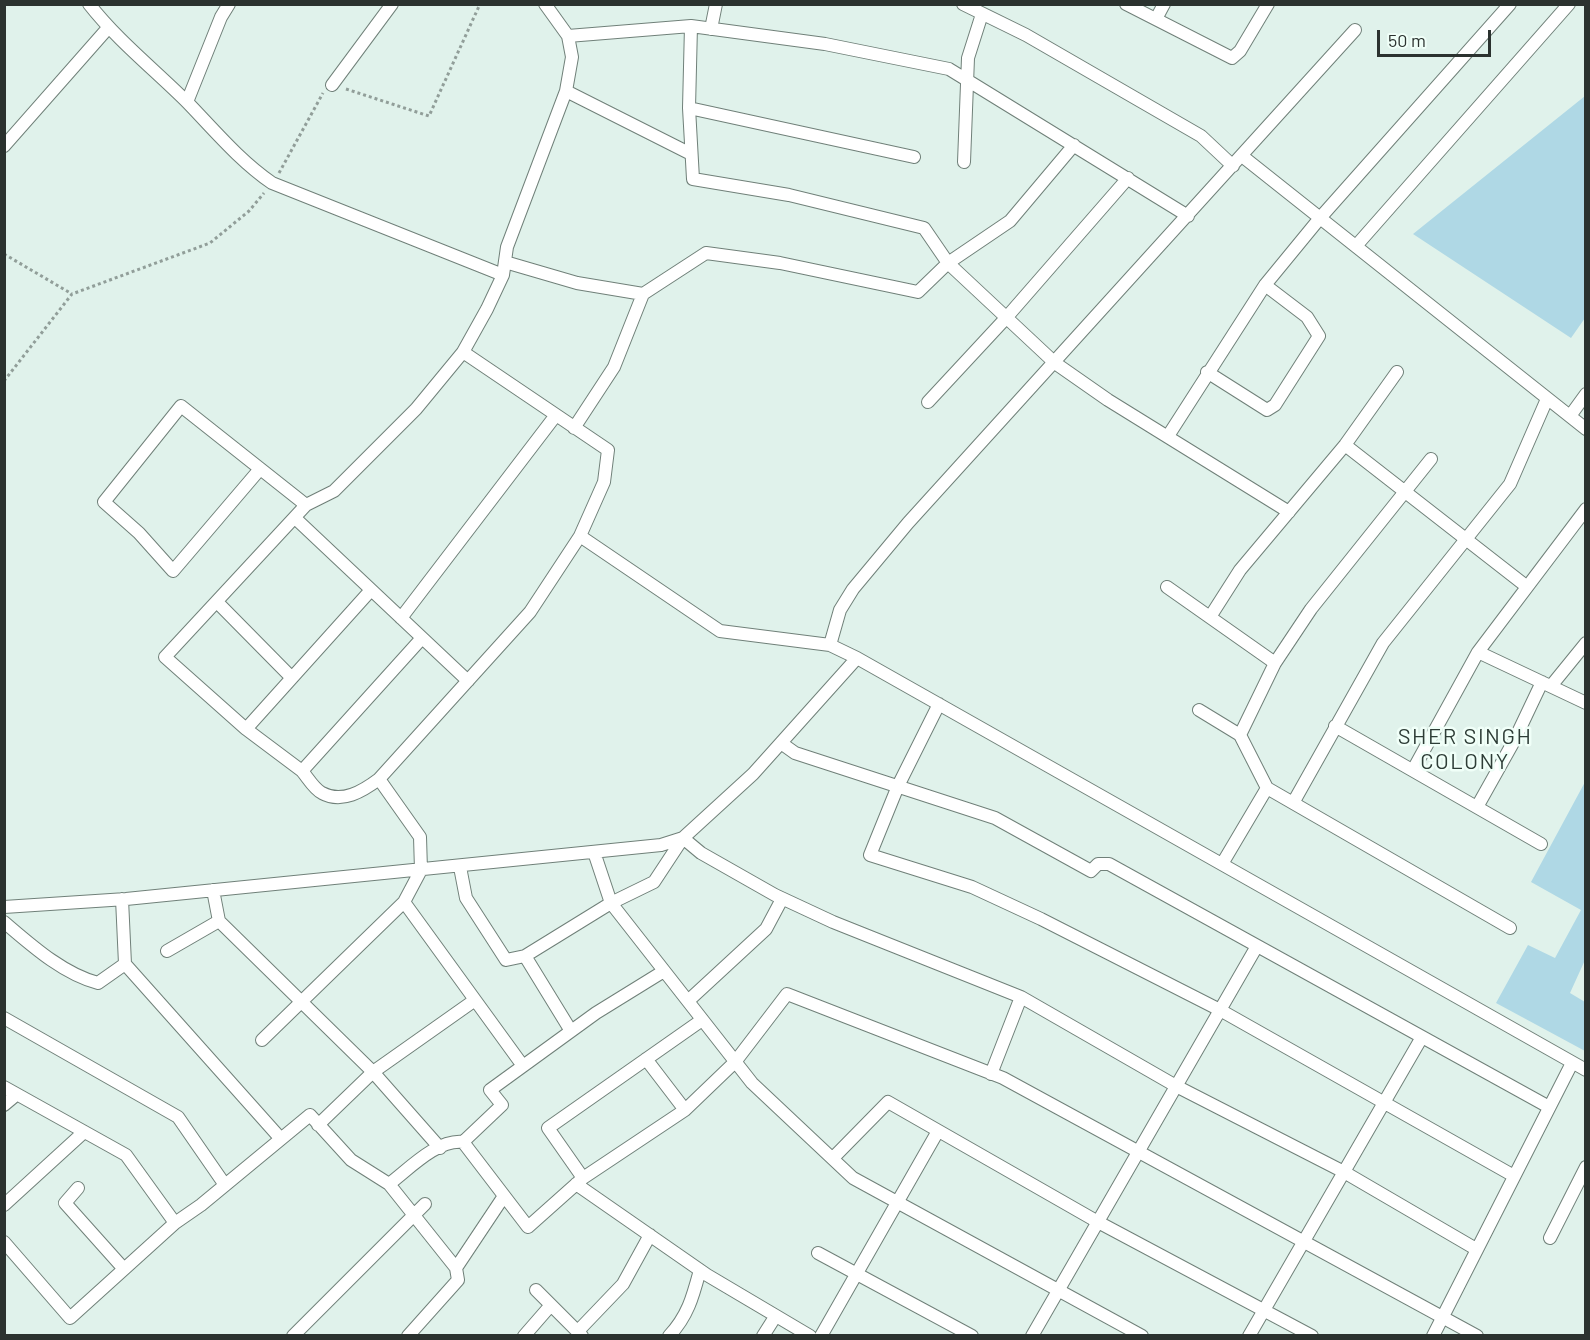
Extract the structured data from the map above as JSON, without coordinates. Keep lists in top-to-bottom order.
{
  "districts": ["SHER SINGH COLONY"],
  "scale_bar": "50 m"
}
